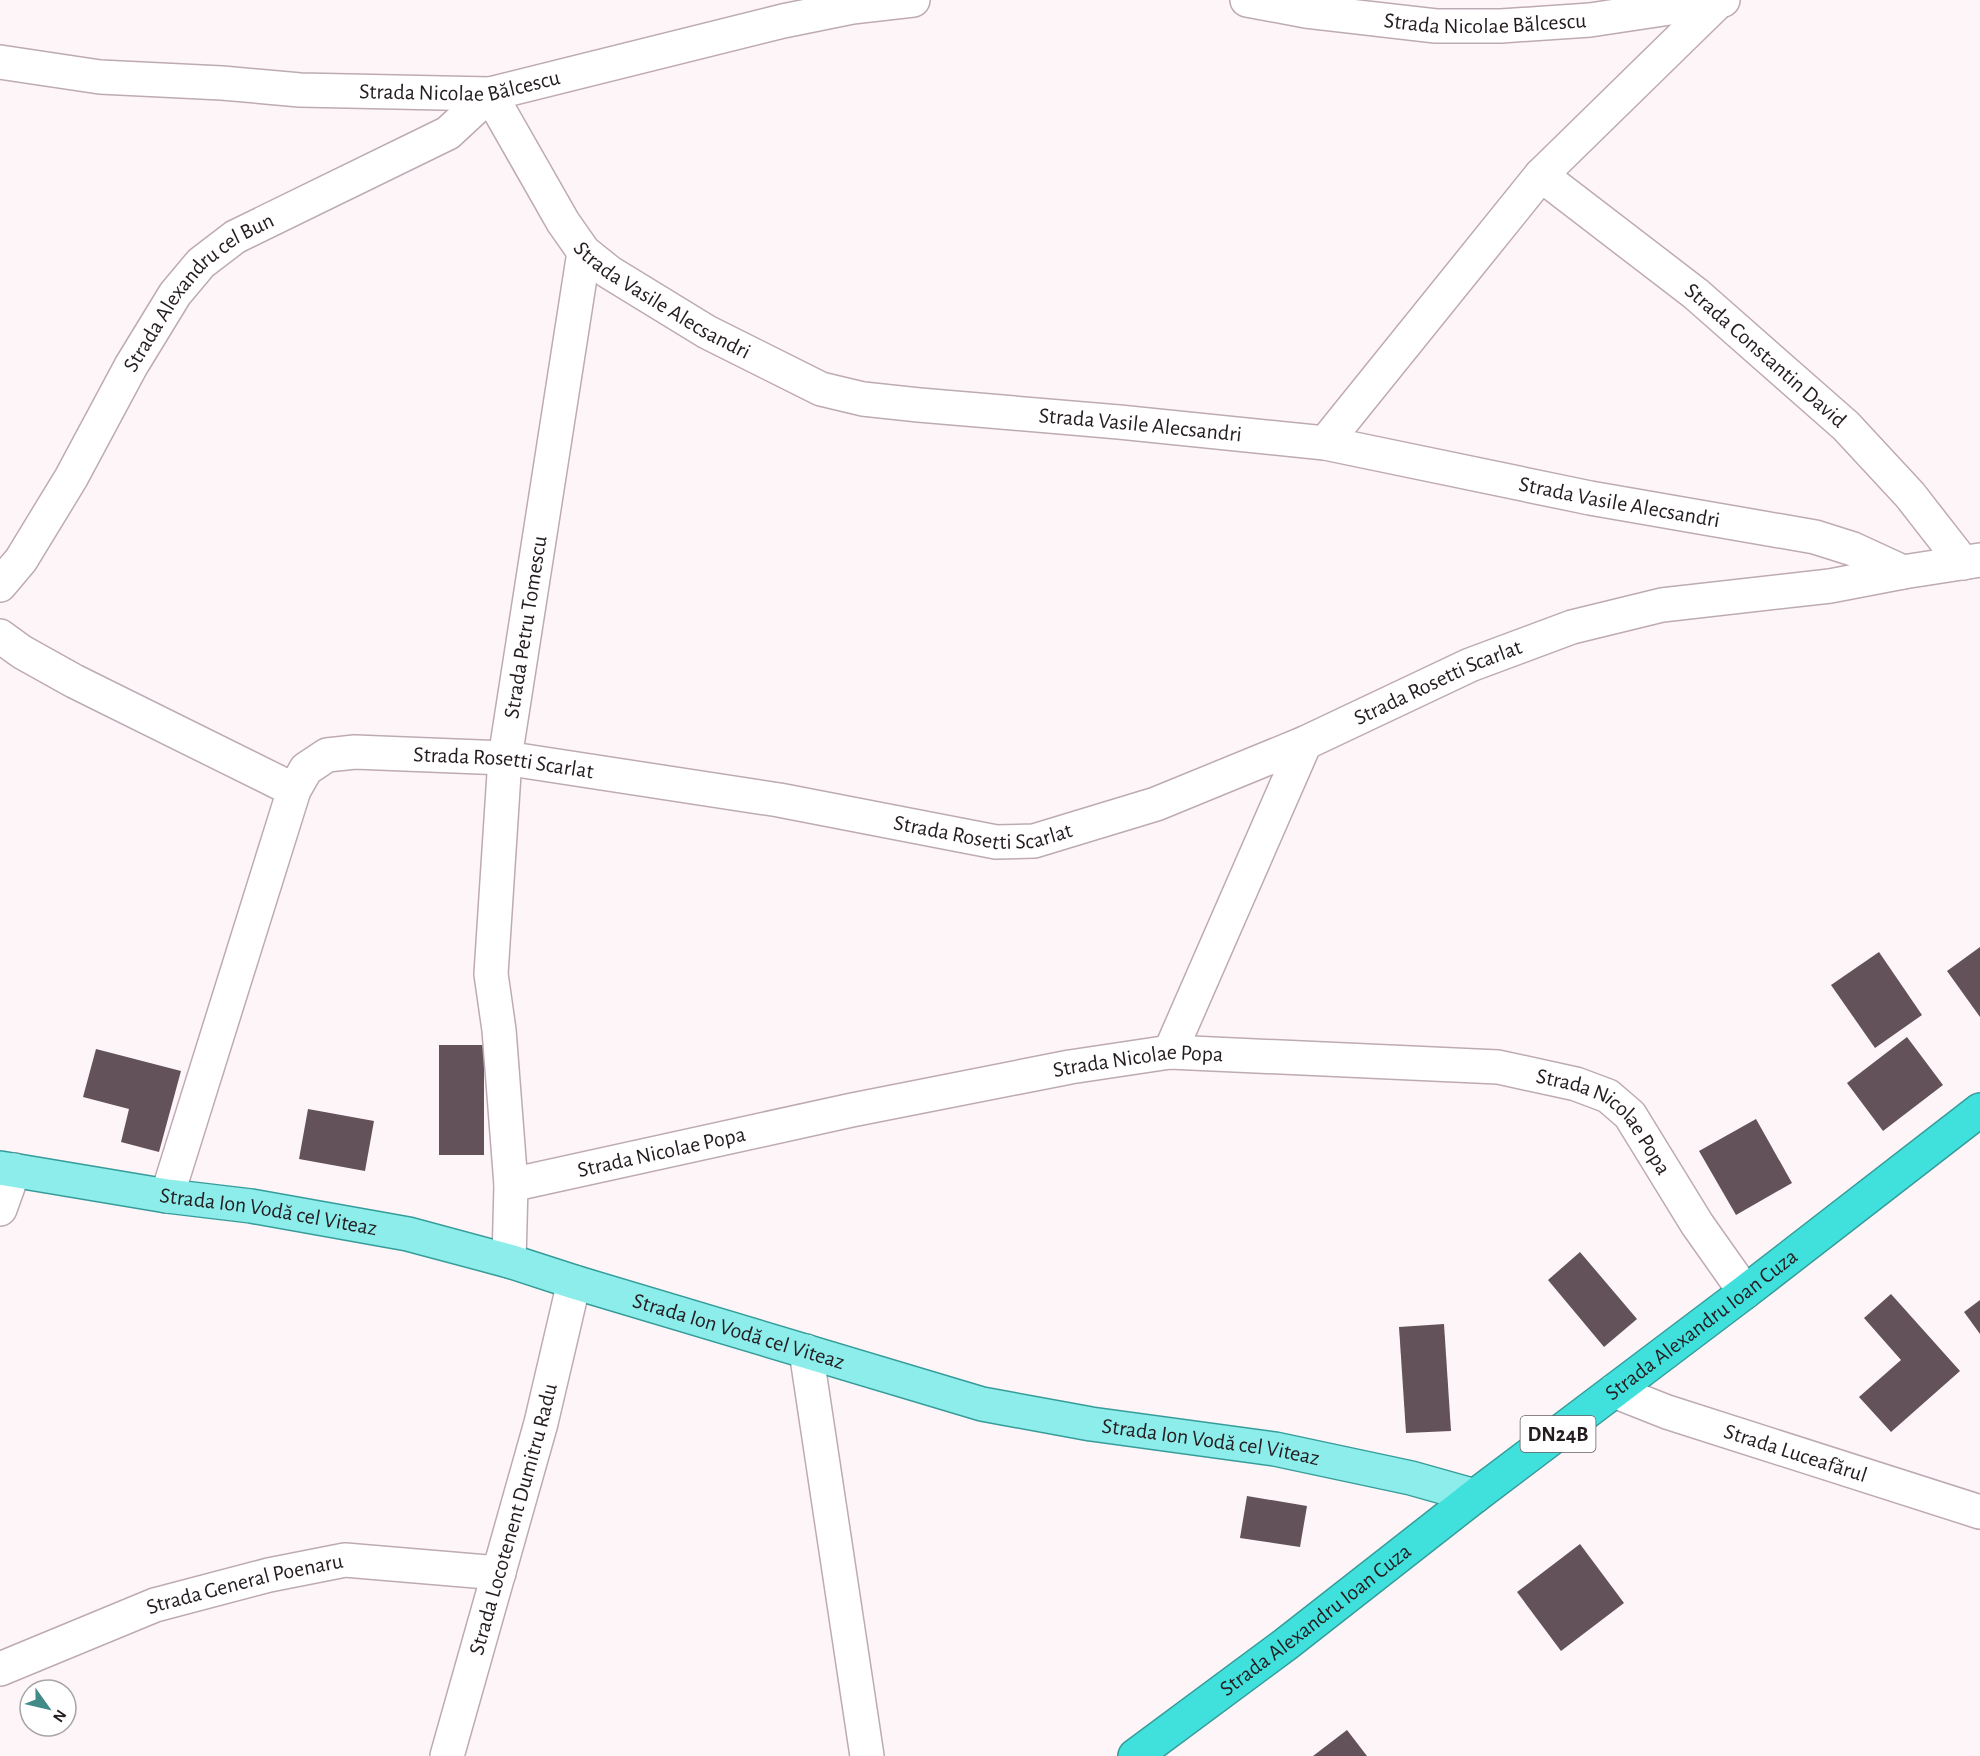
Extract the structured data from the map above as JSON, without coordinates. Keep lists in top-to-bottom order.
{
  "streets": {
    "highway": ["Strada Alexandru Ioan Cuza", "DN24B"],
    "main road": ["Strada Ion Vodă cel Viteaz"],
    "street": [
      "Strada Nicolae Bălcescu",
      "Strada Alexandru cel Bun",
      "Strada Vasile Alecsandri",
      "Strada Constantin David",
      "Strada Petru Tomescu",
      "Strada Rosetti Scarlat",
      "Strada Nicolae Popa",
      "Strada Luceafărul",
      "Strada Locotenent Dumitru Radu",
      "Strada General Poenaru"
    ]
  },
  "crossings": [
    ["Strada Nicolae Bălcescu", "Strada Alexandru cel Bun"],
    ["Strada Nicolae Bălcescu", "Strada Vasile Alecsandri"],
    ["Strada Alexandru cel Bun", "Strada Vasile Alecsandri"],
    ["Strada Vasile Alecsandri", "Strada Petru Tomescu"],
    ["Strada Vasile Alecsandri", "Strada Rosetti Scarlat"],
    ["Strada Constantin David", "Strada Rosetti Scarlat"],
    ["Strada Petru Tomescu", "Strada Rosetti Scarlat"],
    ["Strada Petru Tomescu", "Strada Nicolae Popa"],
    ["Strada Rosetti Scarlat", "Strada Ion Vodă cel Viteaz"],
    ["Strada Nicolae Popa", "Strada Alexandru Ioan Cuza"],
    ["Strada Ion Vodă cel Viteaz", "Strada Alexandru Ioan Cuza"],
    ["Strada Ion Vodă cel Viteaz", "Strada Locotenent Dumitru Radu"],
    ["Strada Alexandru Ioan Cuza", "Strada Luceafărul"],
    ["Strada Locotenent Dumitru Radu", "Strada General Poenaru"]
  ],
  "north": "bottom right"
}
